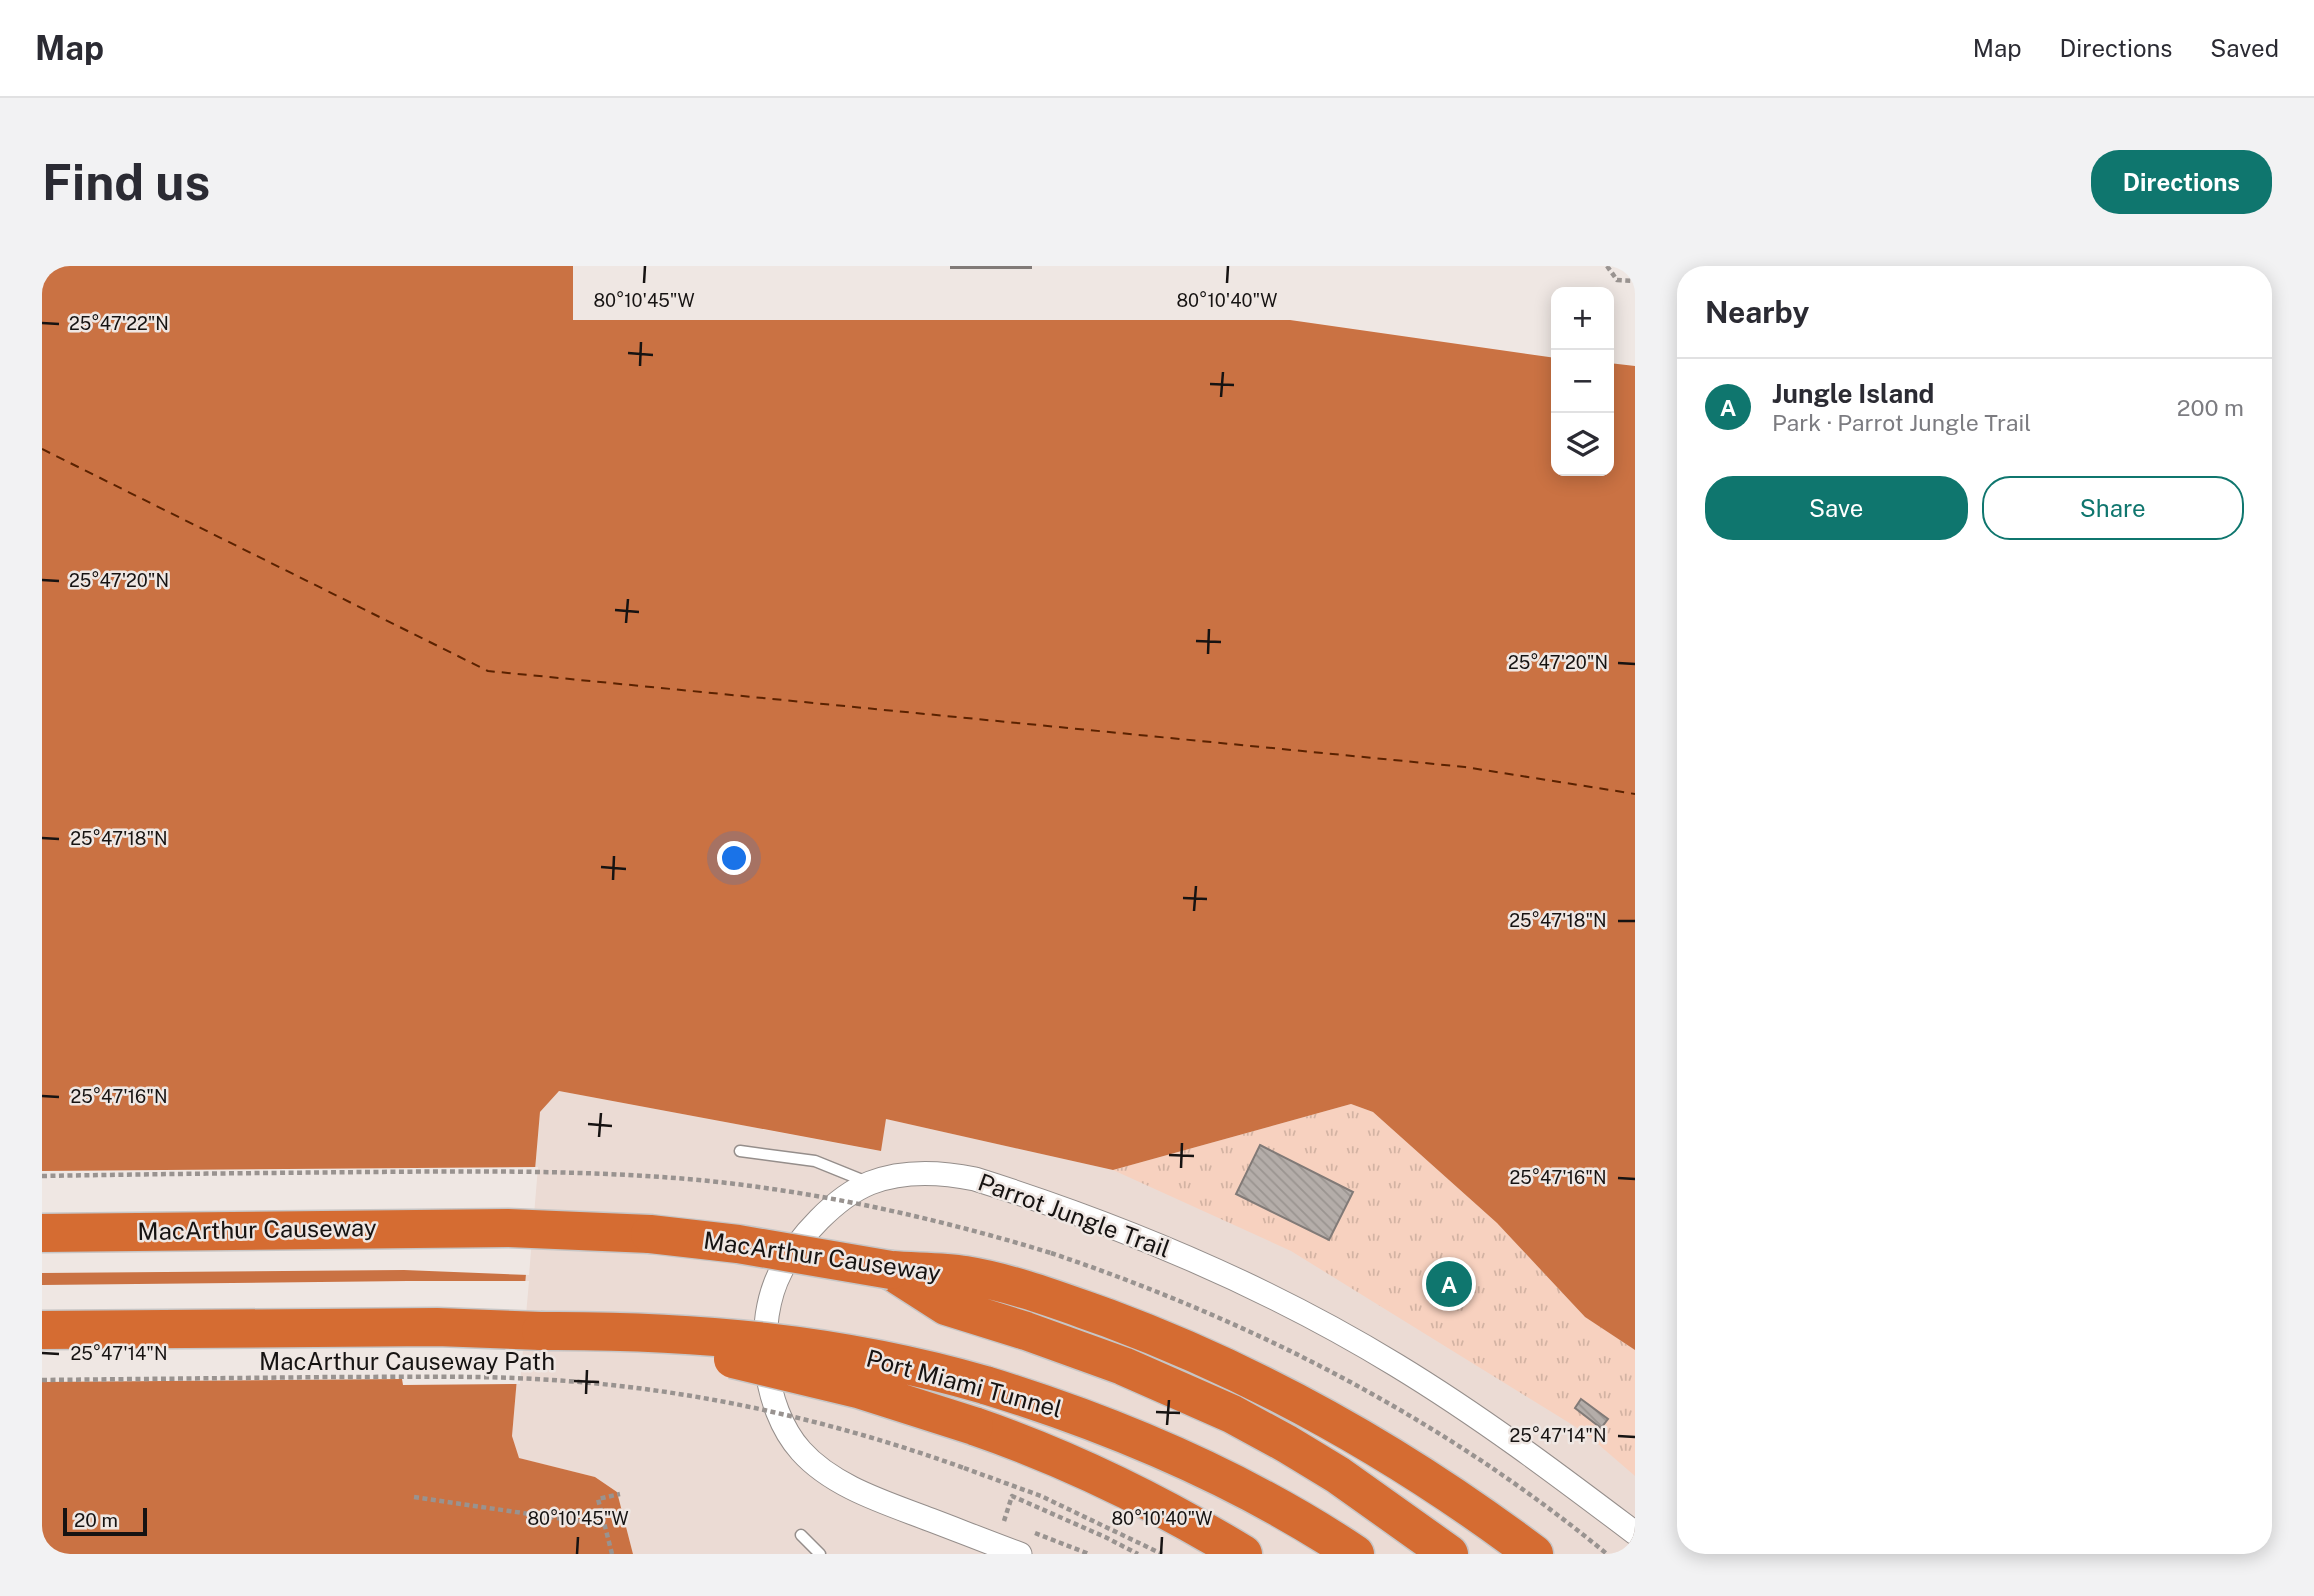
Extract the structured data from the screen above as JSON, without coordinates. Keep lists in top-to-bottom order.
{
  "streets": {
    "highway": ["MacArthur Causeway", "Port Miami Tunnel"],
    "street": ["Parrot Jungle Trail"],
    "path": ["MacArthur Causeway Path"]
  },
  "scale_bar": "20 m",
  "page": {
    "header": "Map",
    "nav": ["Map", "Directions", "Saved"],
    "buttons": [
      "Directions",
      ["Save", "Share"]
    ],
    "title": "Find us",
    "heading": "Nearby",
    "map_buttons": ["+", "−"],
    "list": [
      {
        "mark": "A",
        "name": "Jungle Island",
        "note": "Park · Parrot Jungle Trail",
        "value": "200 m"
      }
    ],
    "pins": "A",
    "scale": "20 m"
  },
  "coordinates": [
    "80°10'45\"W",
    "80°10'40\"W",
    "25°47'22\"N",
    "25°47'20\"N",
    "25°47'18\"N",
    "25°47'16\"N",
    "25°47'14\"N"
  ]
}
